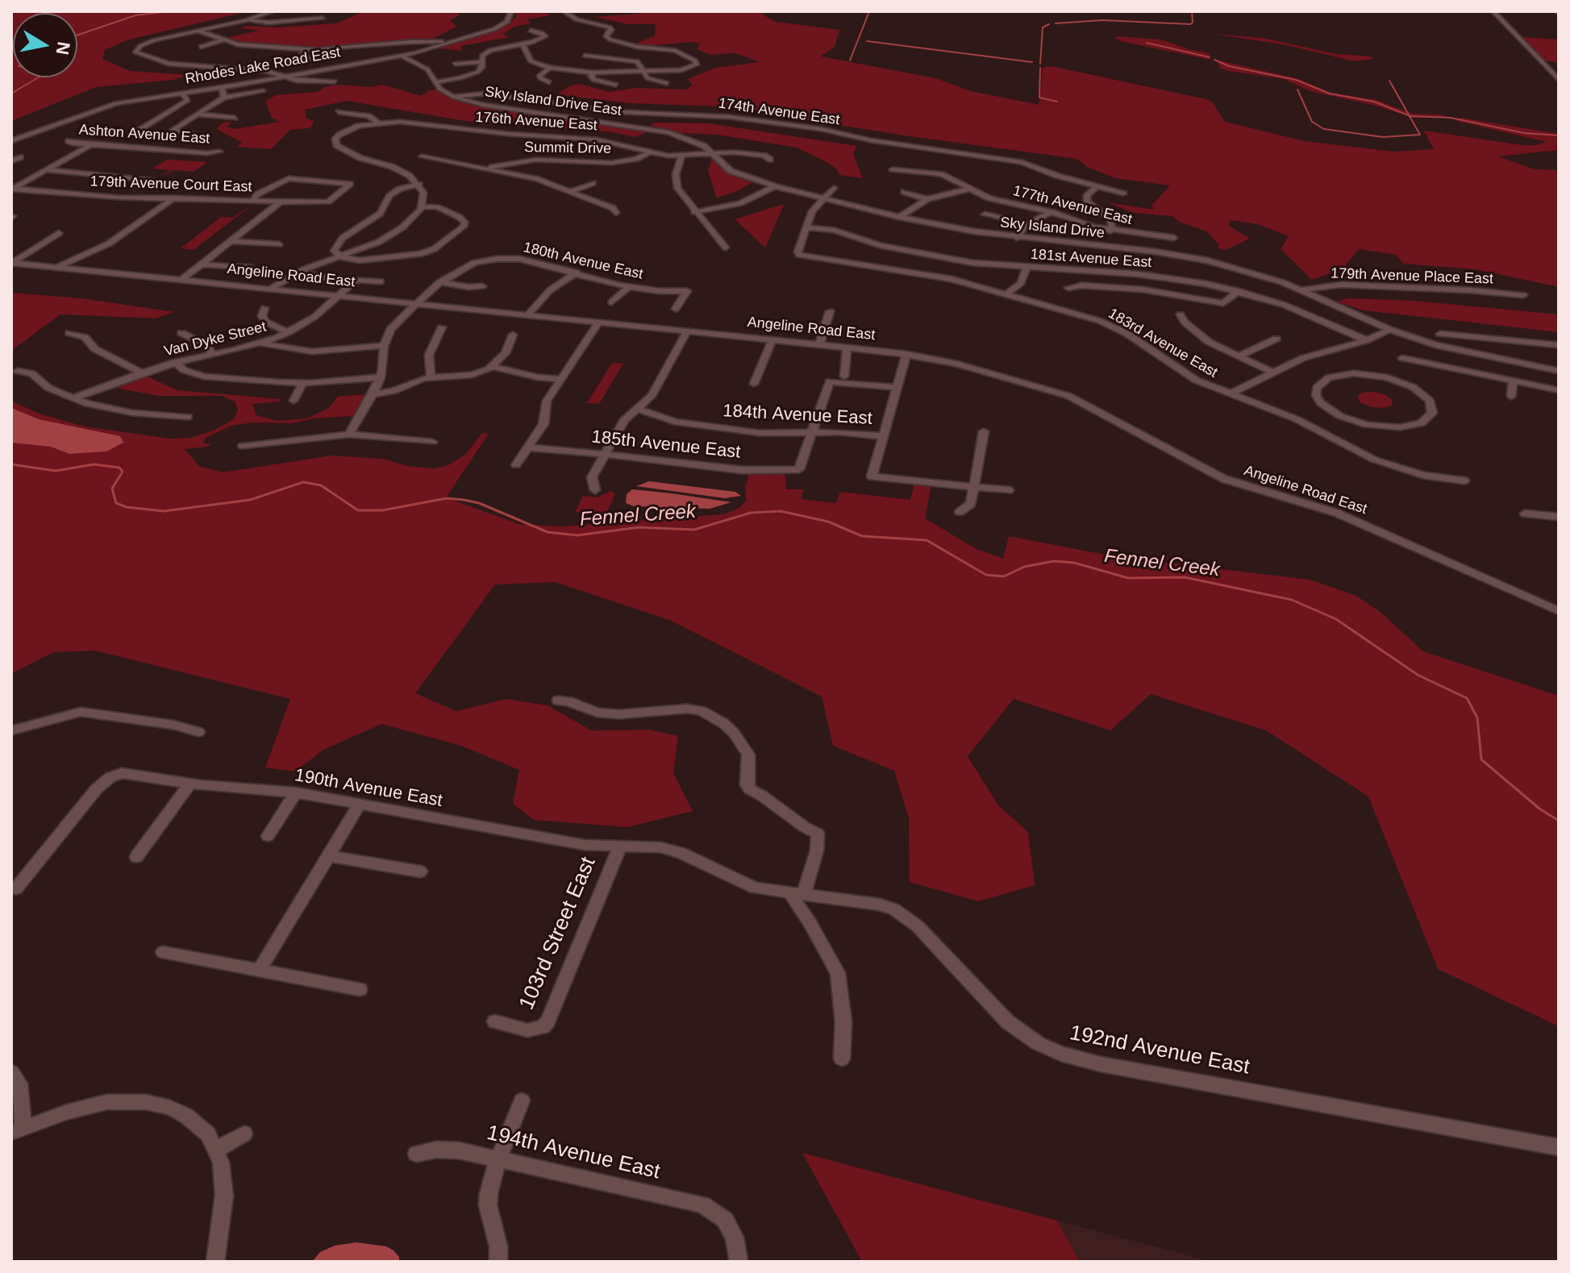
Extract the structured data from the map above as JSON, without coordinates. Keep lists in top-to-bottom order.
{
  "streets": {
    "street": [
      "Rhodes Lake Road East",
      "Sky Island Drive East",
      "174th Avenue East",
      "176th Avenue East",
      "Ashton Avenue East",
      "Summit Drive",
      "179th Avenue Court East",
      "177th Avenue East",
      "Sky Island Drive",
      "181st Avenue East",
      "180th Avenue East",
      "Angeline Road East",
      "179th Avenue Place East",
      "Van Dyke Street",
      "183rd Avenue East",
      "184th Avenue East",
      "185th Avenue East",
      "190th Avenue East",
      "103rd Street East",
      "192nd Avenue East",
      "194th Avenue East"
    ]
  },
  "crossings": [
    ["Rhodes Lake Road East", "Sky Island Drive East"],
    ["Sky Island Drive East", "174th Avenue East"],
    ["Sky Island Drive East", "176th Avenue East"],
    ["Sky Island Drive East", "Sky Island Drive"],
    ["176th Avenue East", "Summit Drive"],
    ["176th Avenue East", "Sky Island Drive"],
    ["Sky Island Drive", "179th Avenue Place East"],
    ["181st Avenue East", "183rd Avenue East"],
    ["180th Avenue East", "Angeline Road East"],
    ["Angeline Road East", "Van Dyke Street"],
    ["184th Avenue East", "185th Avenue East"],
    ["190th Avenue East", "103rd Street East"],
    ["190th Avenue East", "192nd Avenue East"],
    ["103rd Street East", "192nd Avenue East"]
  ],
  "water": ["Fennel Creek"],
  "north": "right"
}
